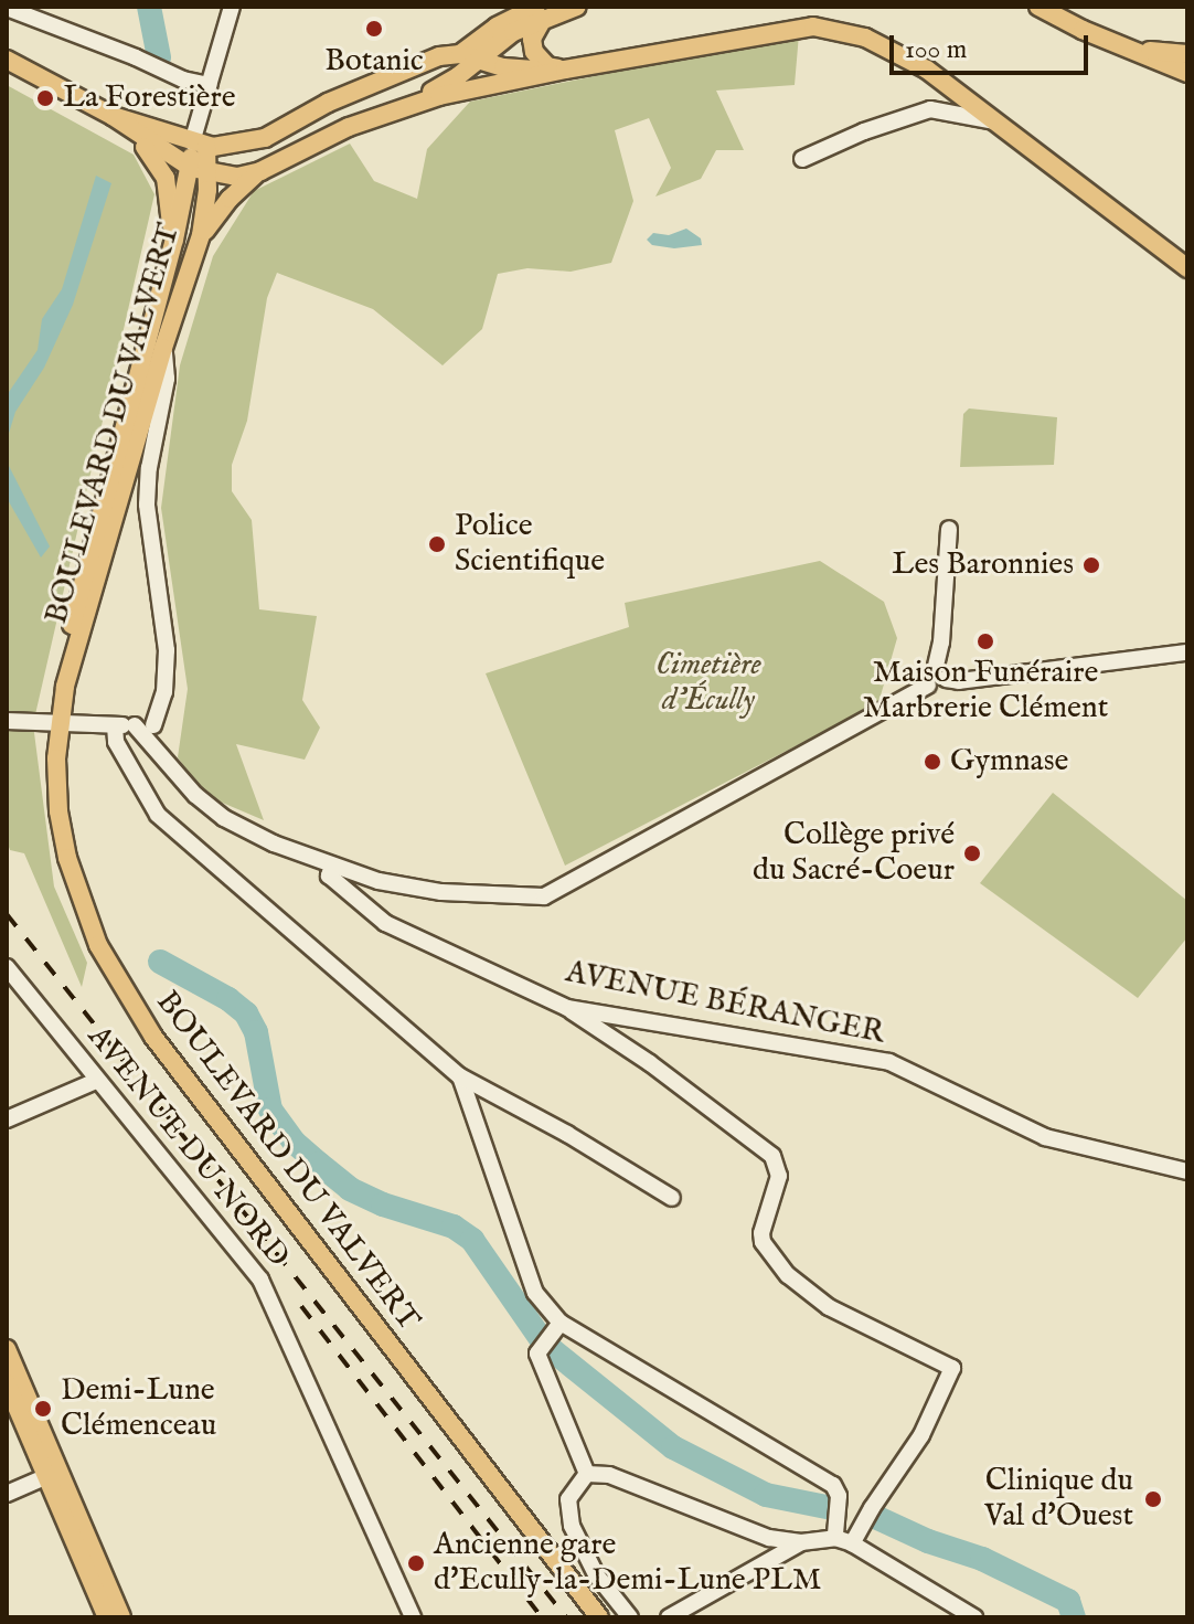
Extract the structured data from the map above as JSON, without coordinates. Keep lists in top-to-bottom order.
{
  "streets": {
    "main road": ["BOULEVARD DU VALVERT"],
    "street": ["AVENUE BÉRANGER", "AVENUE DU NORD"]
  },
  "parks": ["Cimetière d'Écully"],
  "places": [
    "Botanic",
    "La Forestière",
    "Police Scientifique",
    "Les Baronnies",
    "Maison Funéraire Marbrerie Clément",
    "Gymnase",
    "Collège privé du Sacré-Coeur",
    "Demi-Lune Clémenceau",
    "Clinique du Val d'Ouest",
    "Ancienne gare d'Ecully-la-Demi-Lune PLM"
  ],
  "scale_bar": "100 m"
}
